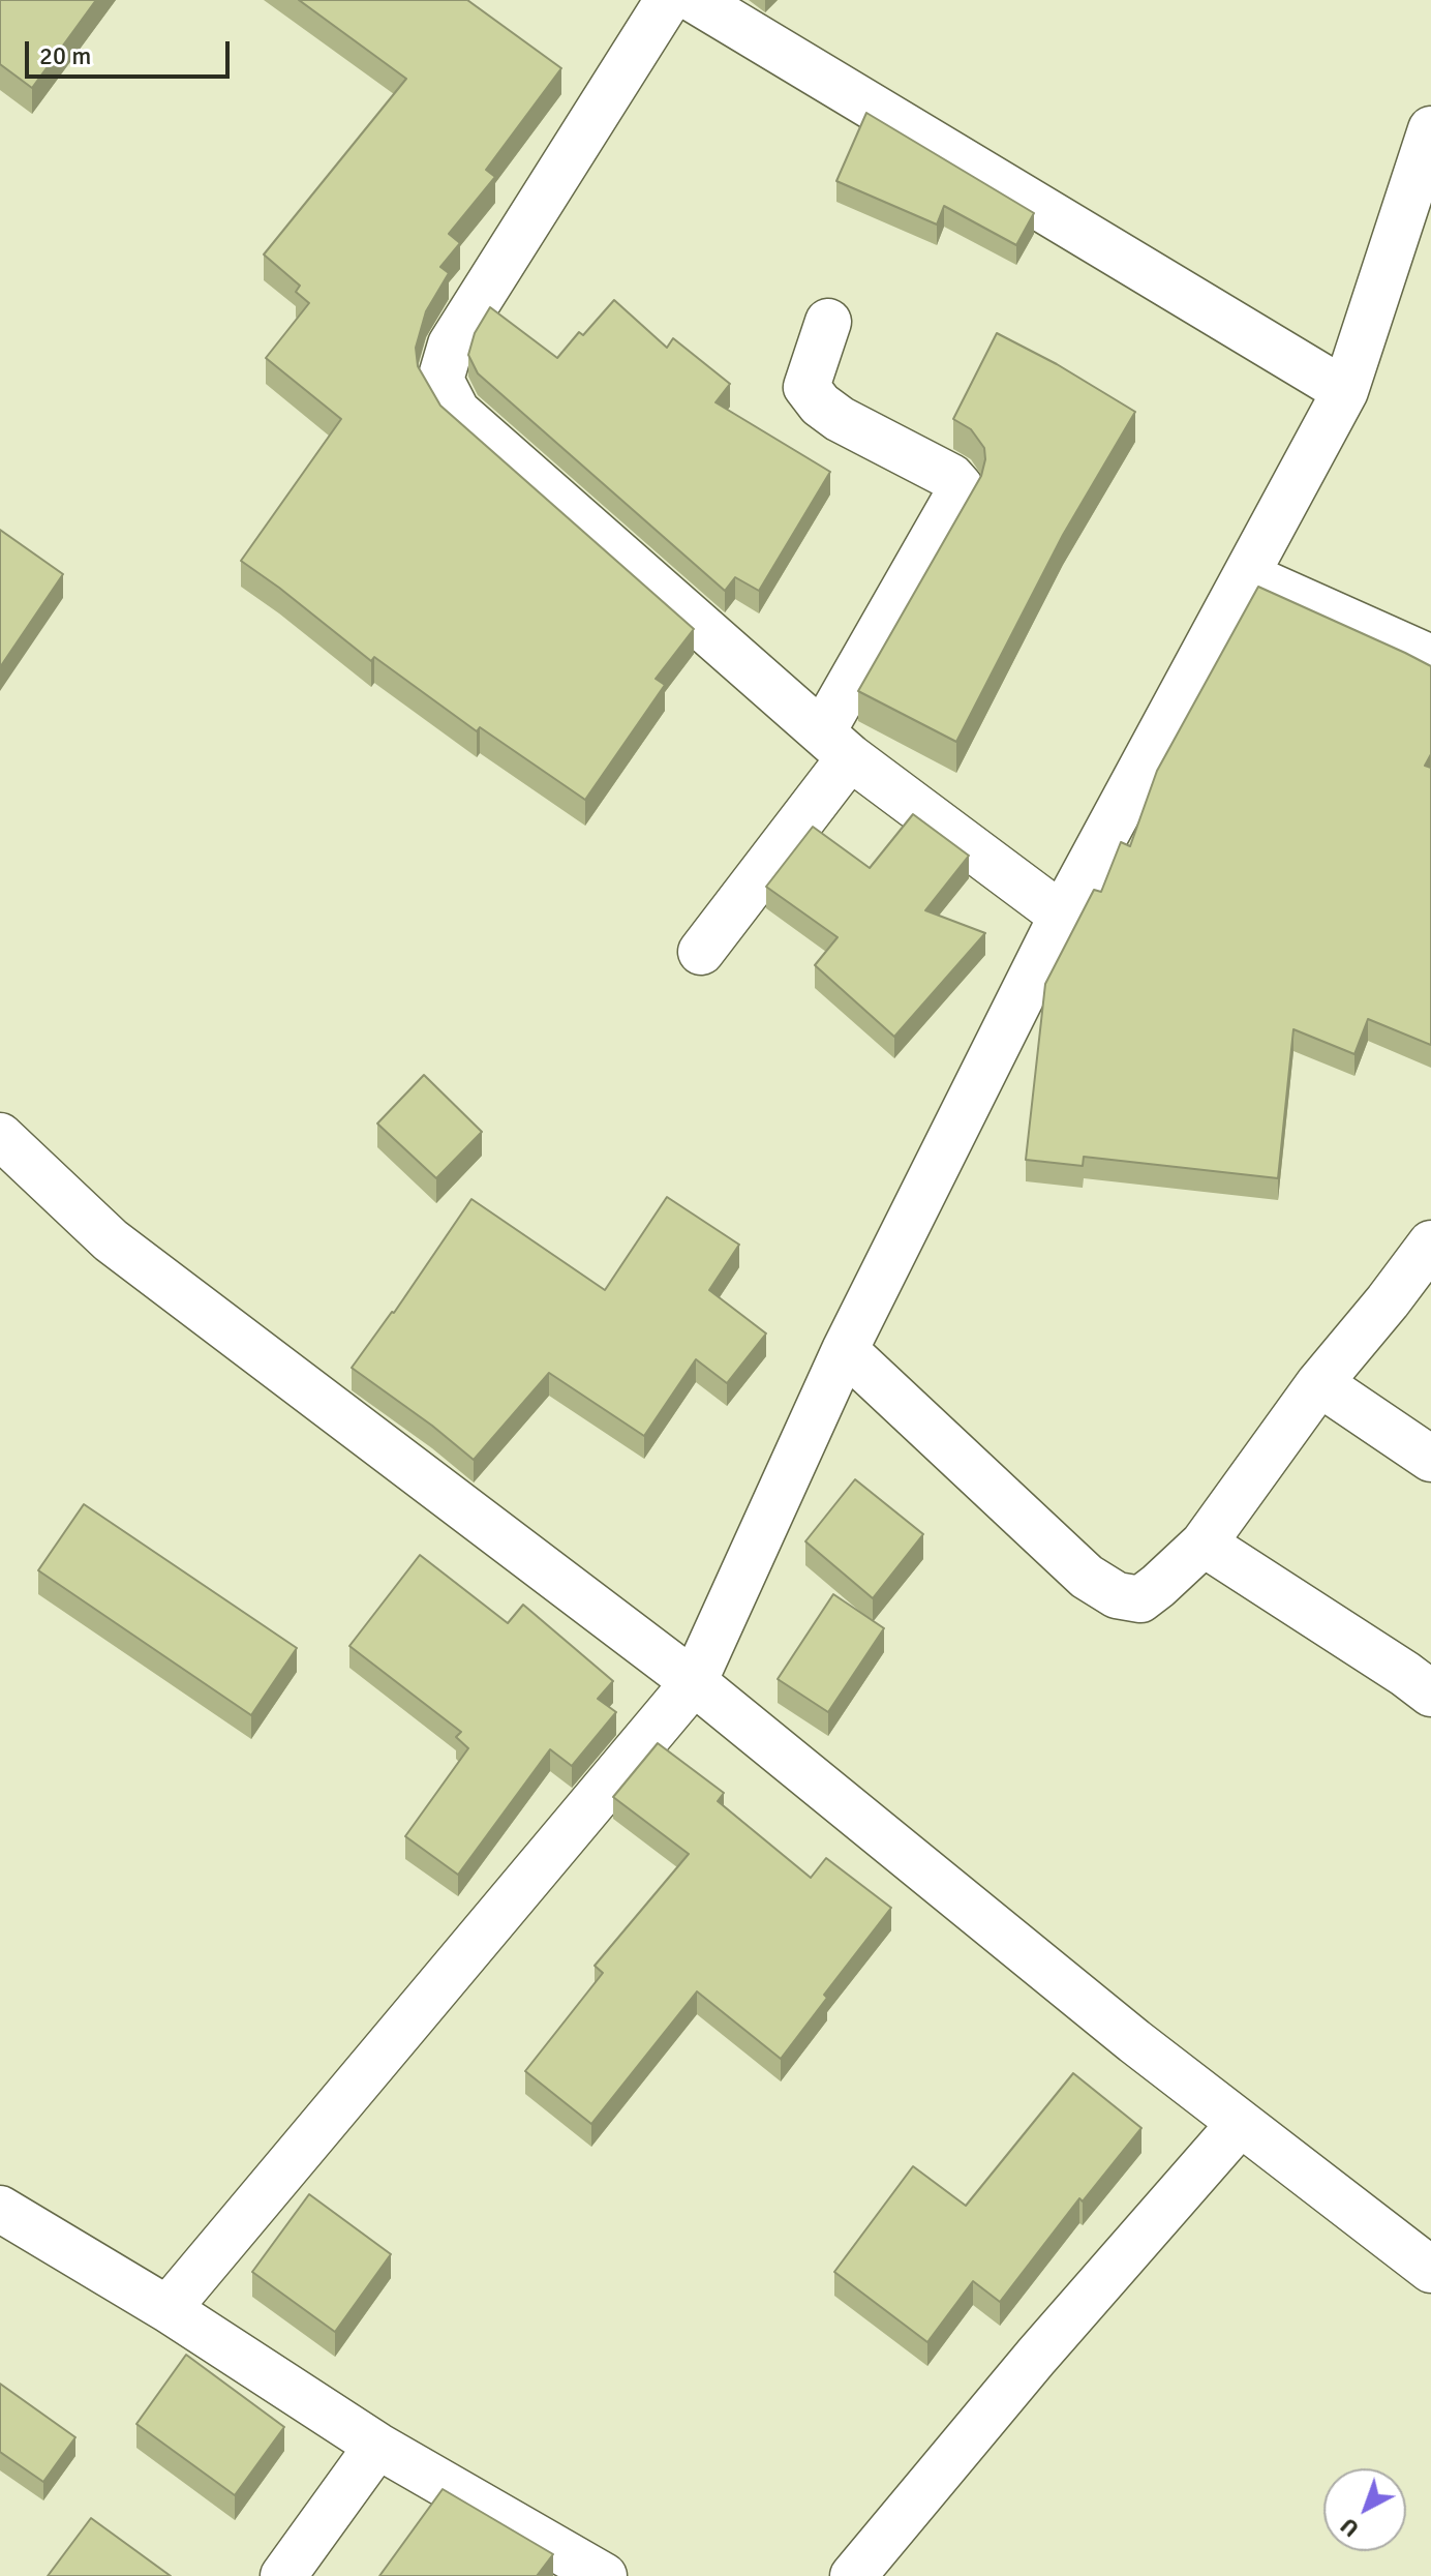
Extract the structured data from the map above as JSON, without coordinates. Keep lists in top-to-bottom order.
{
  "scale_bar": "20 m",
  "north": "bottom left"
}
